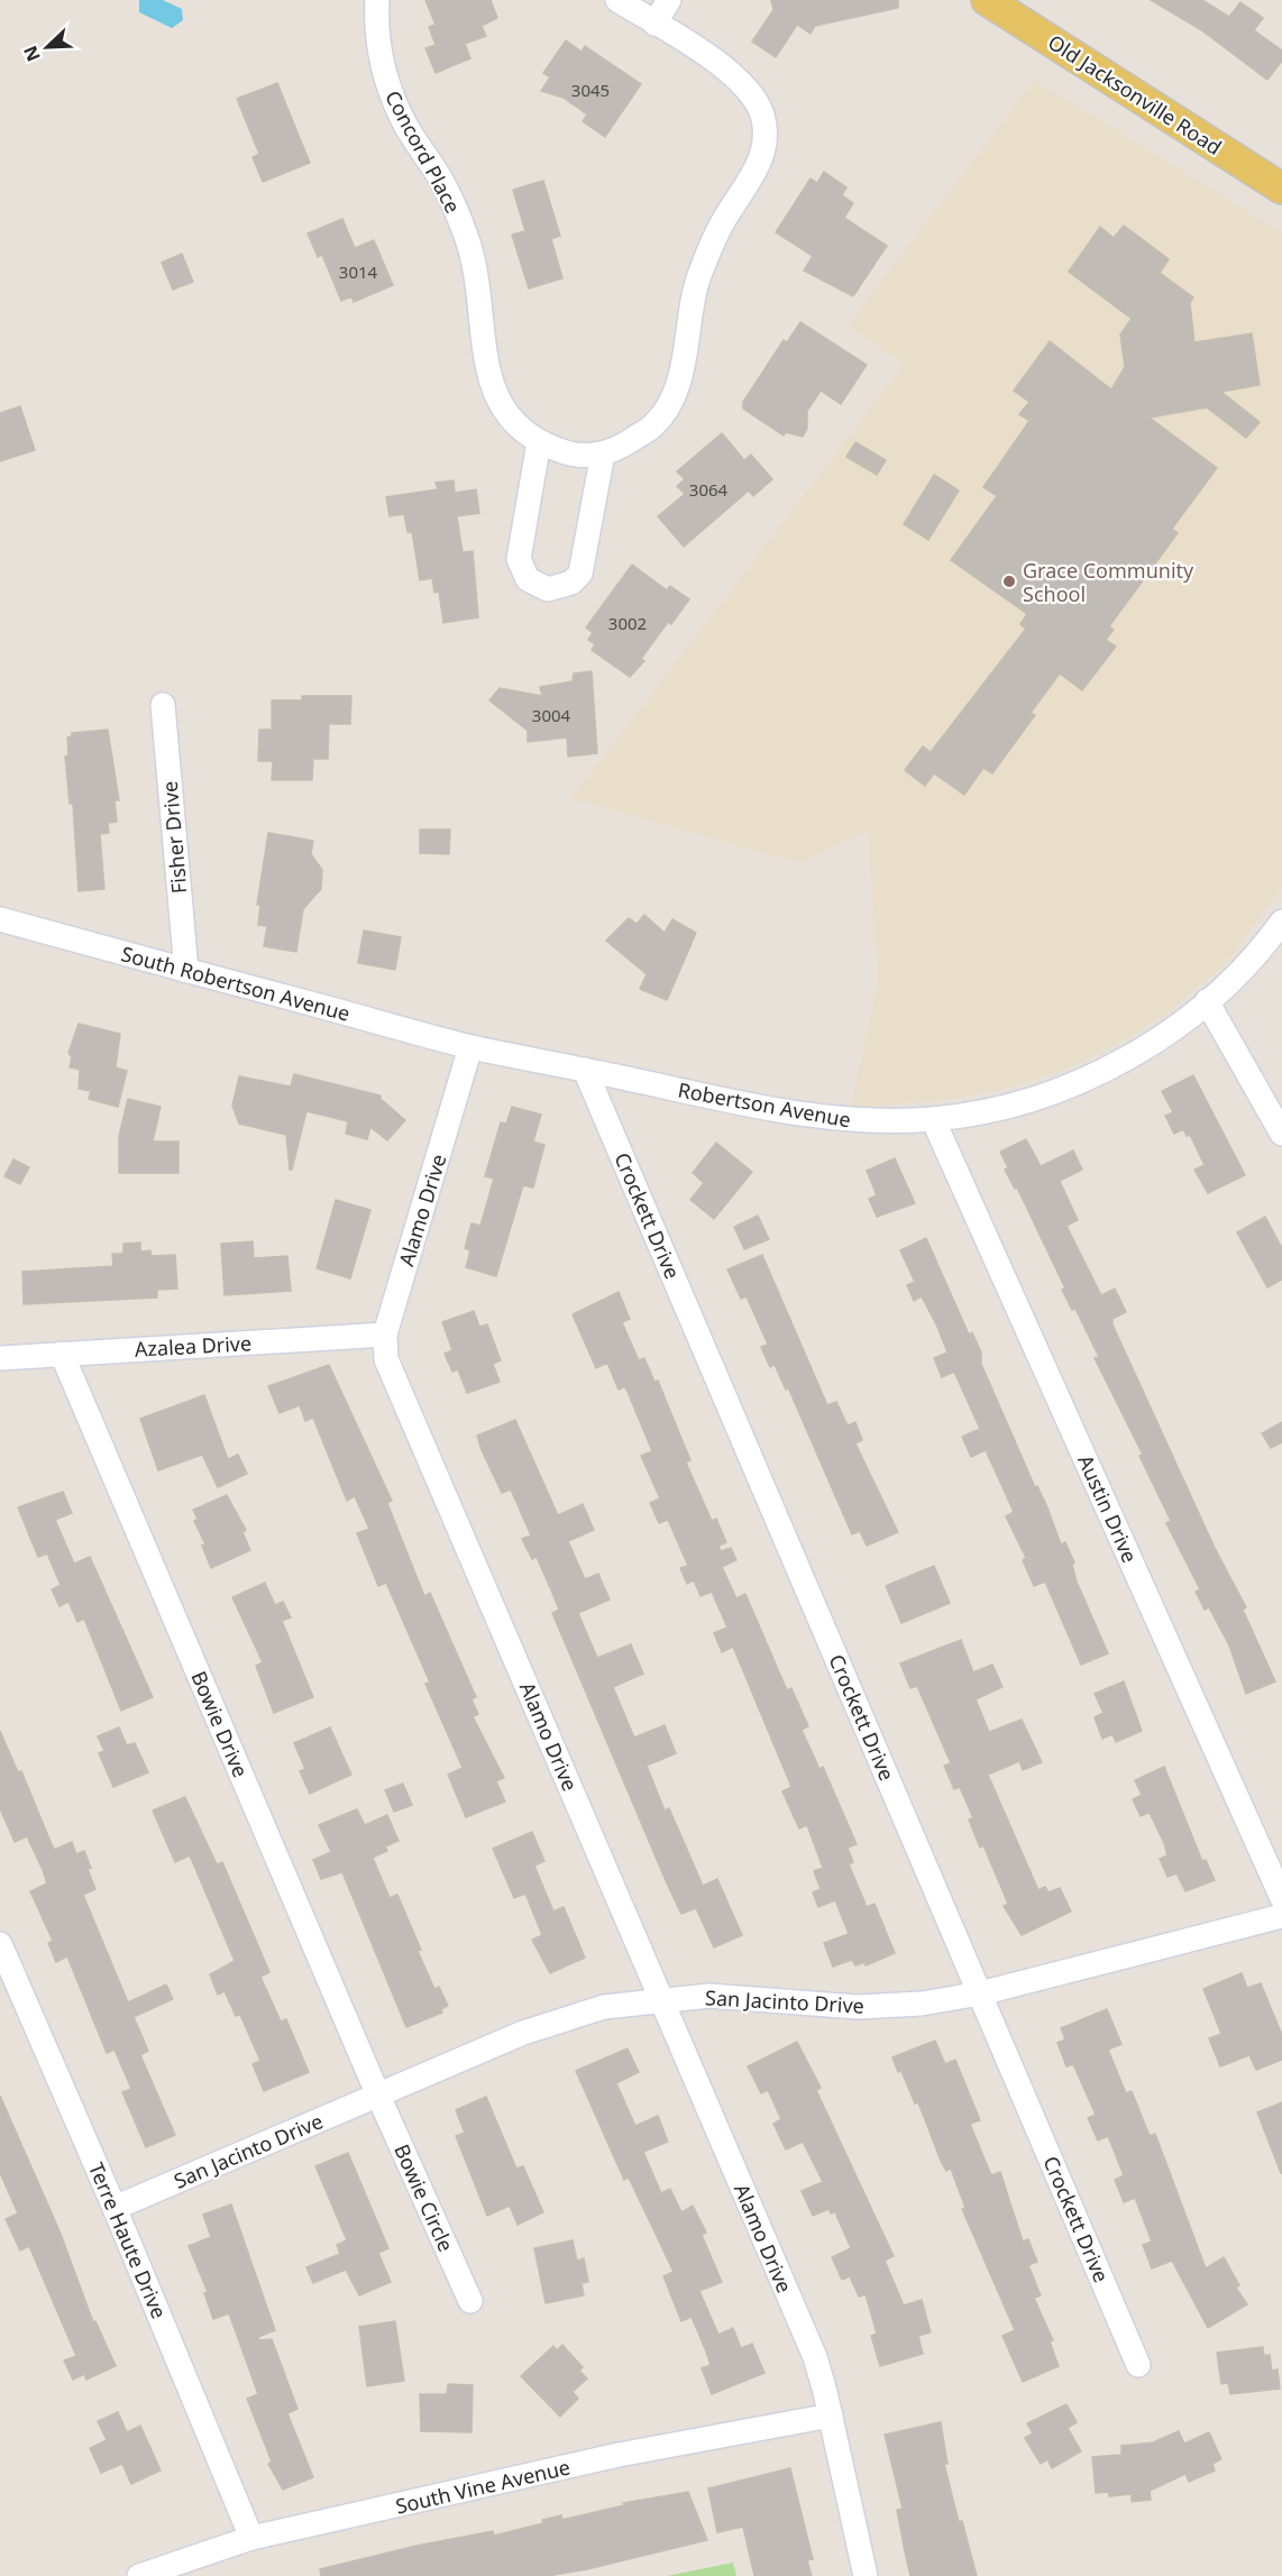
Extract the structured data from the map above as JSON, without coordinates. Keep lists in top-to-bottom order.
{
  "streets": {
    "main road": ["Old Jacksonville Road"],
    "street": [
      "Concord Place",
      "Fisher Drive",
      "South Robertson Avenue",
      "Robertson Avenue",
      "Alamo Drive",
      "Crockett Drive",
      "Azalea Drive",
      "Austin Drive",
      "Bowie Drive",
      "San Jacinto Drive",
      "Bowie Circle",
      "Terre Haute Drive",
      "South Vine Avenue"
    ]
  },
  "crossings": [
    ["Fisher Drive", "South Robertson Avenue"],
    ["South Robertson Avenue", "Robertson Avenue"],
    ["South Robertson Avenue", "Alamo Drive"],
    ["Robertson Avenue", "Alamo Drive"],
    ["Robertson Avenue", "Crockett Drive"],
    ["Robertson Avenue", "Austin Drive"],
    ["Alamo Drive", "Azalea Drive"],
    ["Alamo Drive", "San Jacinto Drive"],
    ["Alamo Drive", "South Vine Avenue"],
    ["Crockett Drive", "San Jacinto Drive"],
    ["Azalea Drive", "Bowie Drive"],
    ["Bowie Drive", "San Jacinto Drive"],
    ["Bowie Drive", "Bowie Circle"],
    ["San Jacinto Drive", "Bowie Circle"],
    ["San Jacinto Drive", "Terre Haute Drive"],
    ["Terre Haute Drive", "South Vine Avenue"]
  ],
  "places": ["Grace Community School"],
  "house_numbers": [
    "3045",
    "3014",
    "3064",
    "3002",
    "3004"
  ],
  "north": "bottom left"
}
